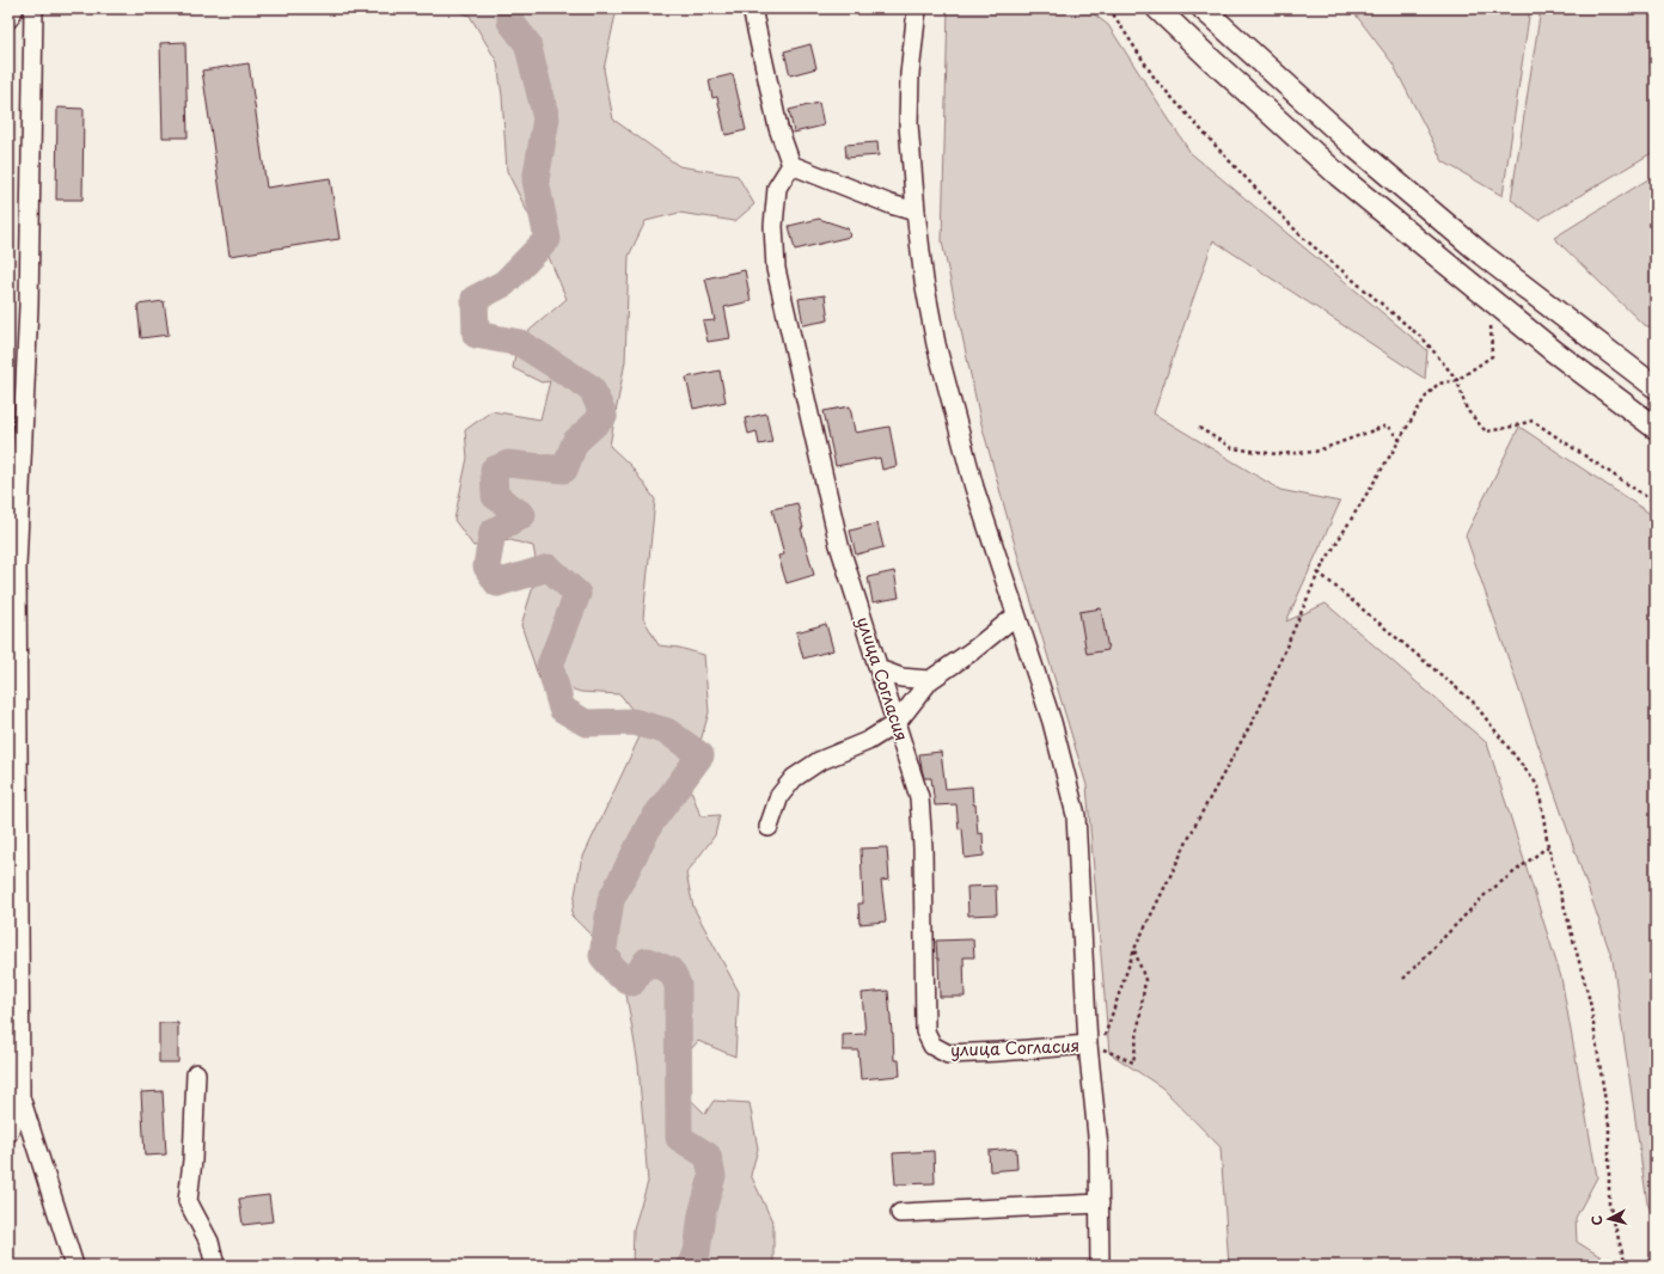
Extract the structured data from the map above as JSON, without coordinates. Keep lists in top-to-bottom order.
{
  "streets": {
    "street": ["улица Согласия"]
  },
  "north": "left"
}
